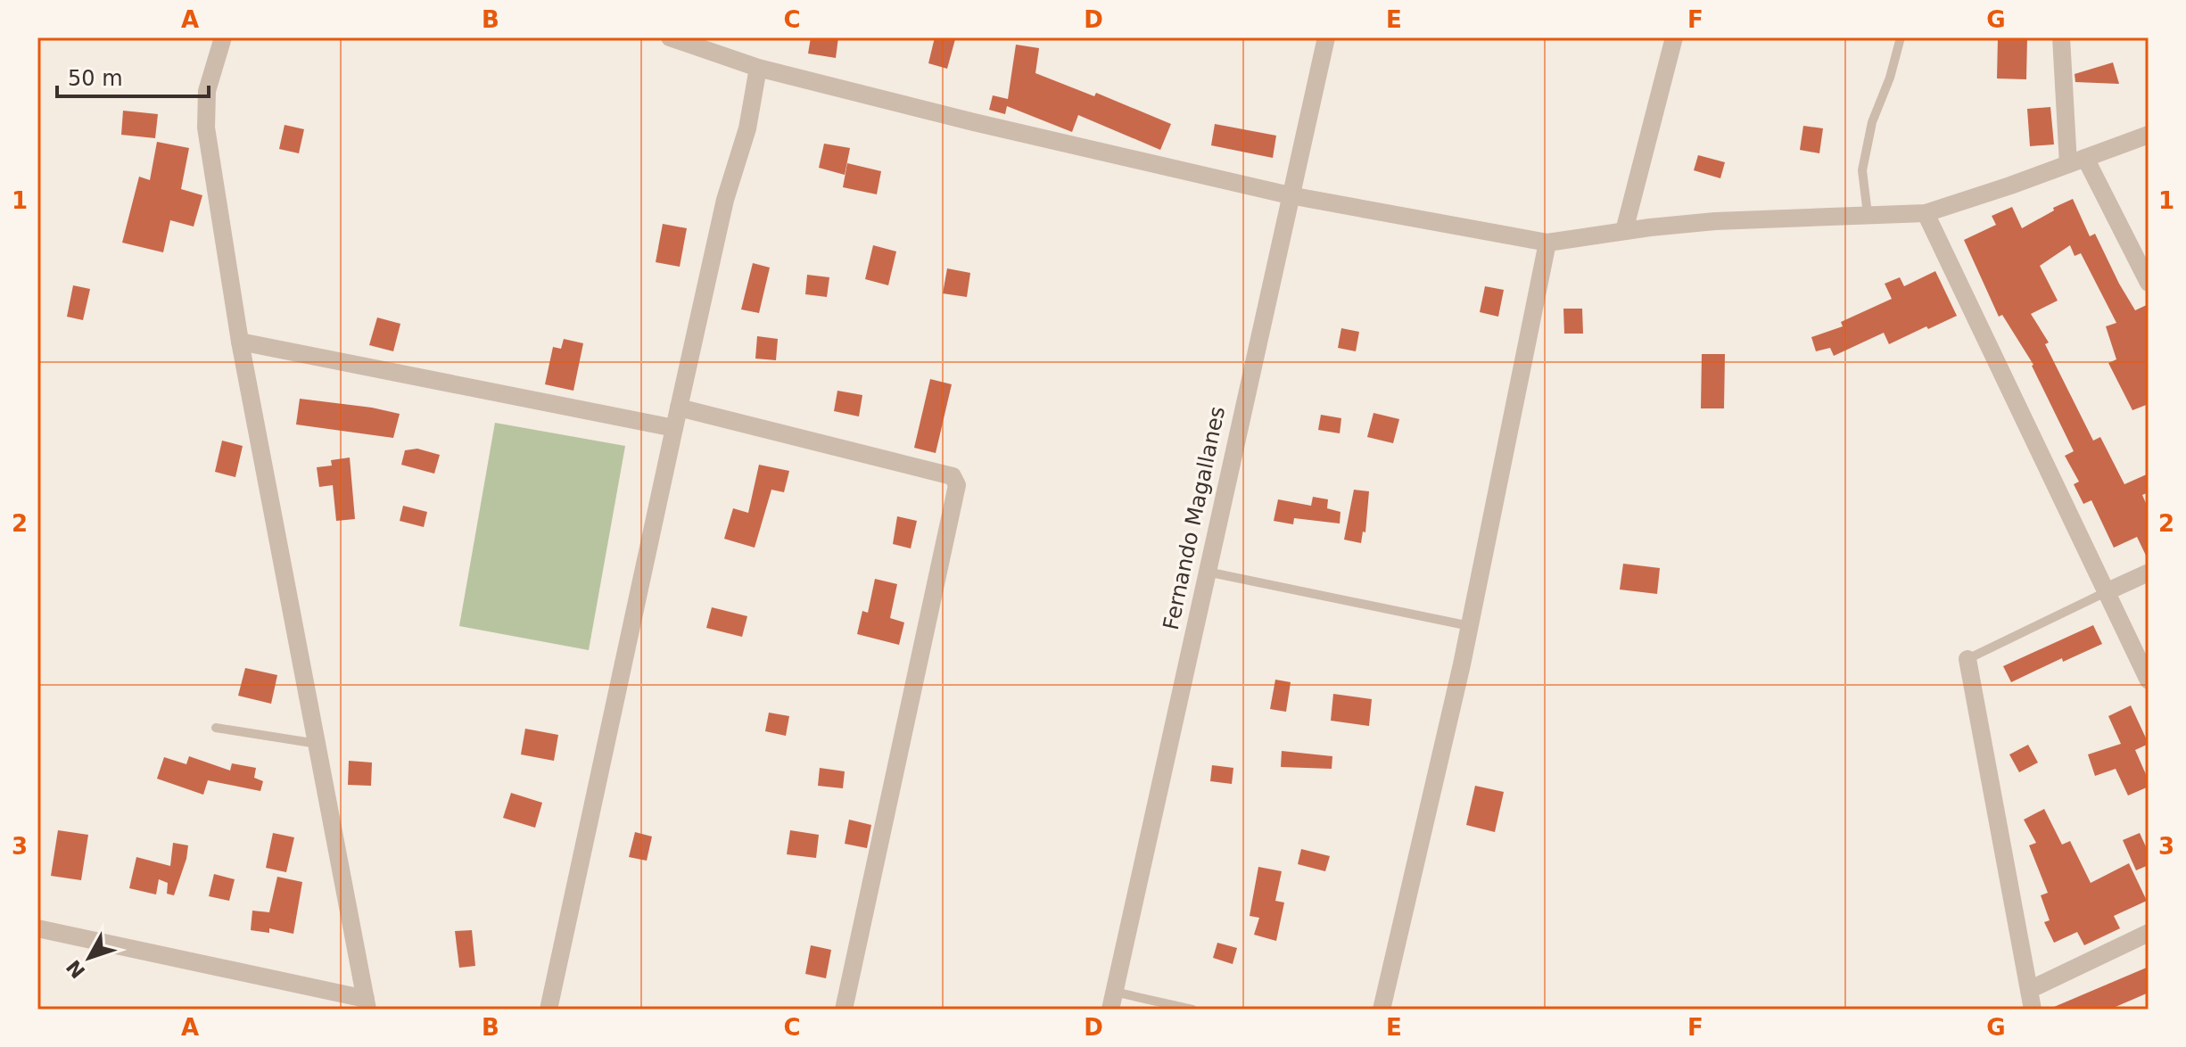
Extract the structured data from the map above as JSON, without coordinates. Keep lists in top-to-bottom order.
{
  "streets": {
    "street": ["Fernando Magallanes"]
  },
  "scale_bar": "50 m",
  "north": "bottom left",
  "grid": {
    "columns": [
      "A",
      "B",
      "C",
      "D",
      "E",
      "F",
      "G"
    ],
    "rows": ["1", "2", "3"]
  }
}
